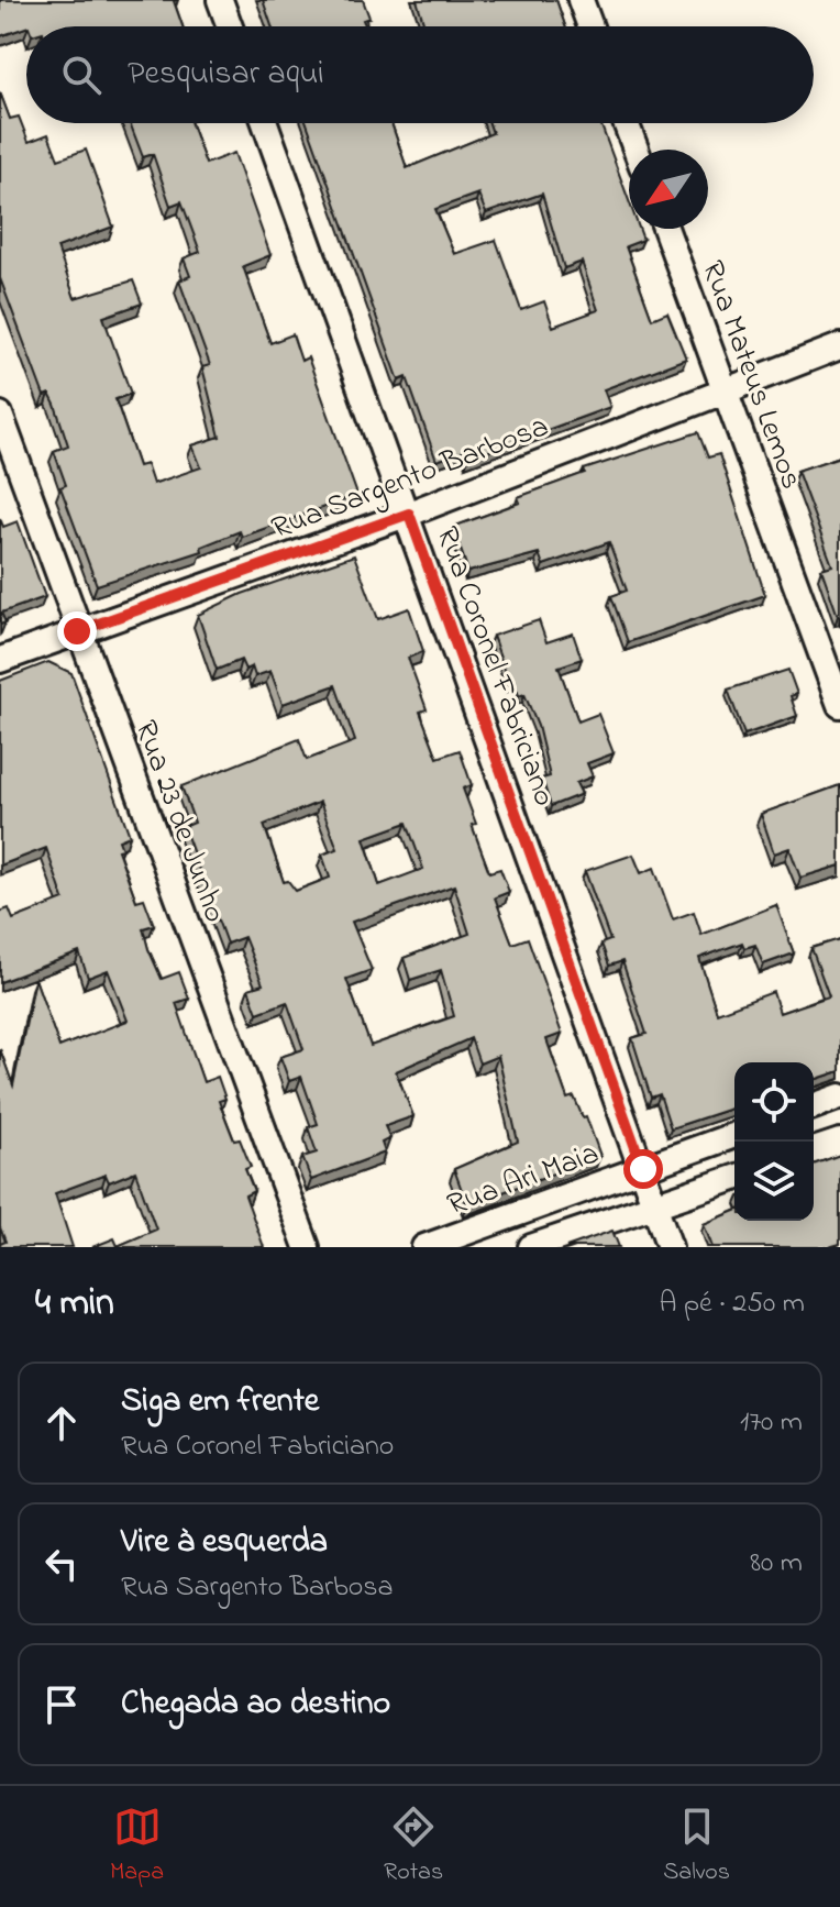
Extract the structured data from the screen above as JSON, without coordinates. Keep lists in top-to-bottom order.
{
  "streets": {
    "street": [
      "Rua Mateus Lemos",
      "Rua Sargento Barbosa",
      "Rua Coronel Fabriciano",
      "Rua 23 de Junho",
      "Rua Ari Maia"
    ]
  },
  "crossings": [
    ["Rua Mateus Lemos", "Rua Sargento Barbosa"],
    ["Rua Sargento Barbosa", "Rua Coronel Fabriciano"],
    ["Rua Sargento Barbosa", "Rua 23 de Junho"],
    ["Rua Coronel Fabriciano", "Rua Ari Maia"]
  ],
  "north": "bottom left",
  "page": {
    "search": "Pesquisar aqui",
    "heading": ["4 min", "A pé · 250 m"],
    "list": [
      ["Siga em frente", "Rua Coronel Fabriciano", "170 m"],
      ["Vire à esquerda", "Rua Sargento Barbosa", "80 m"],
      "Chegada ao destino"
    ],
    "nav": ["Mapa", "Rotas", "Salvos"]
  }
}
